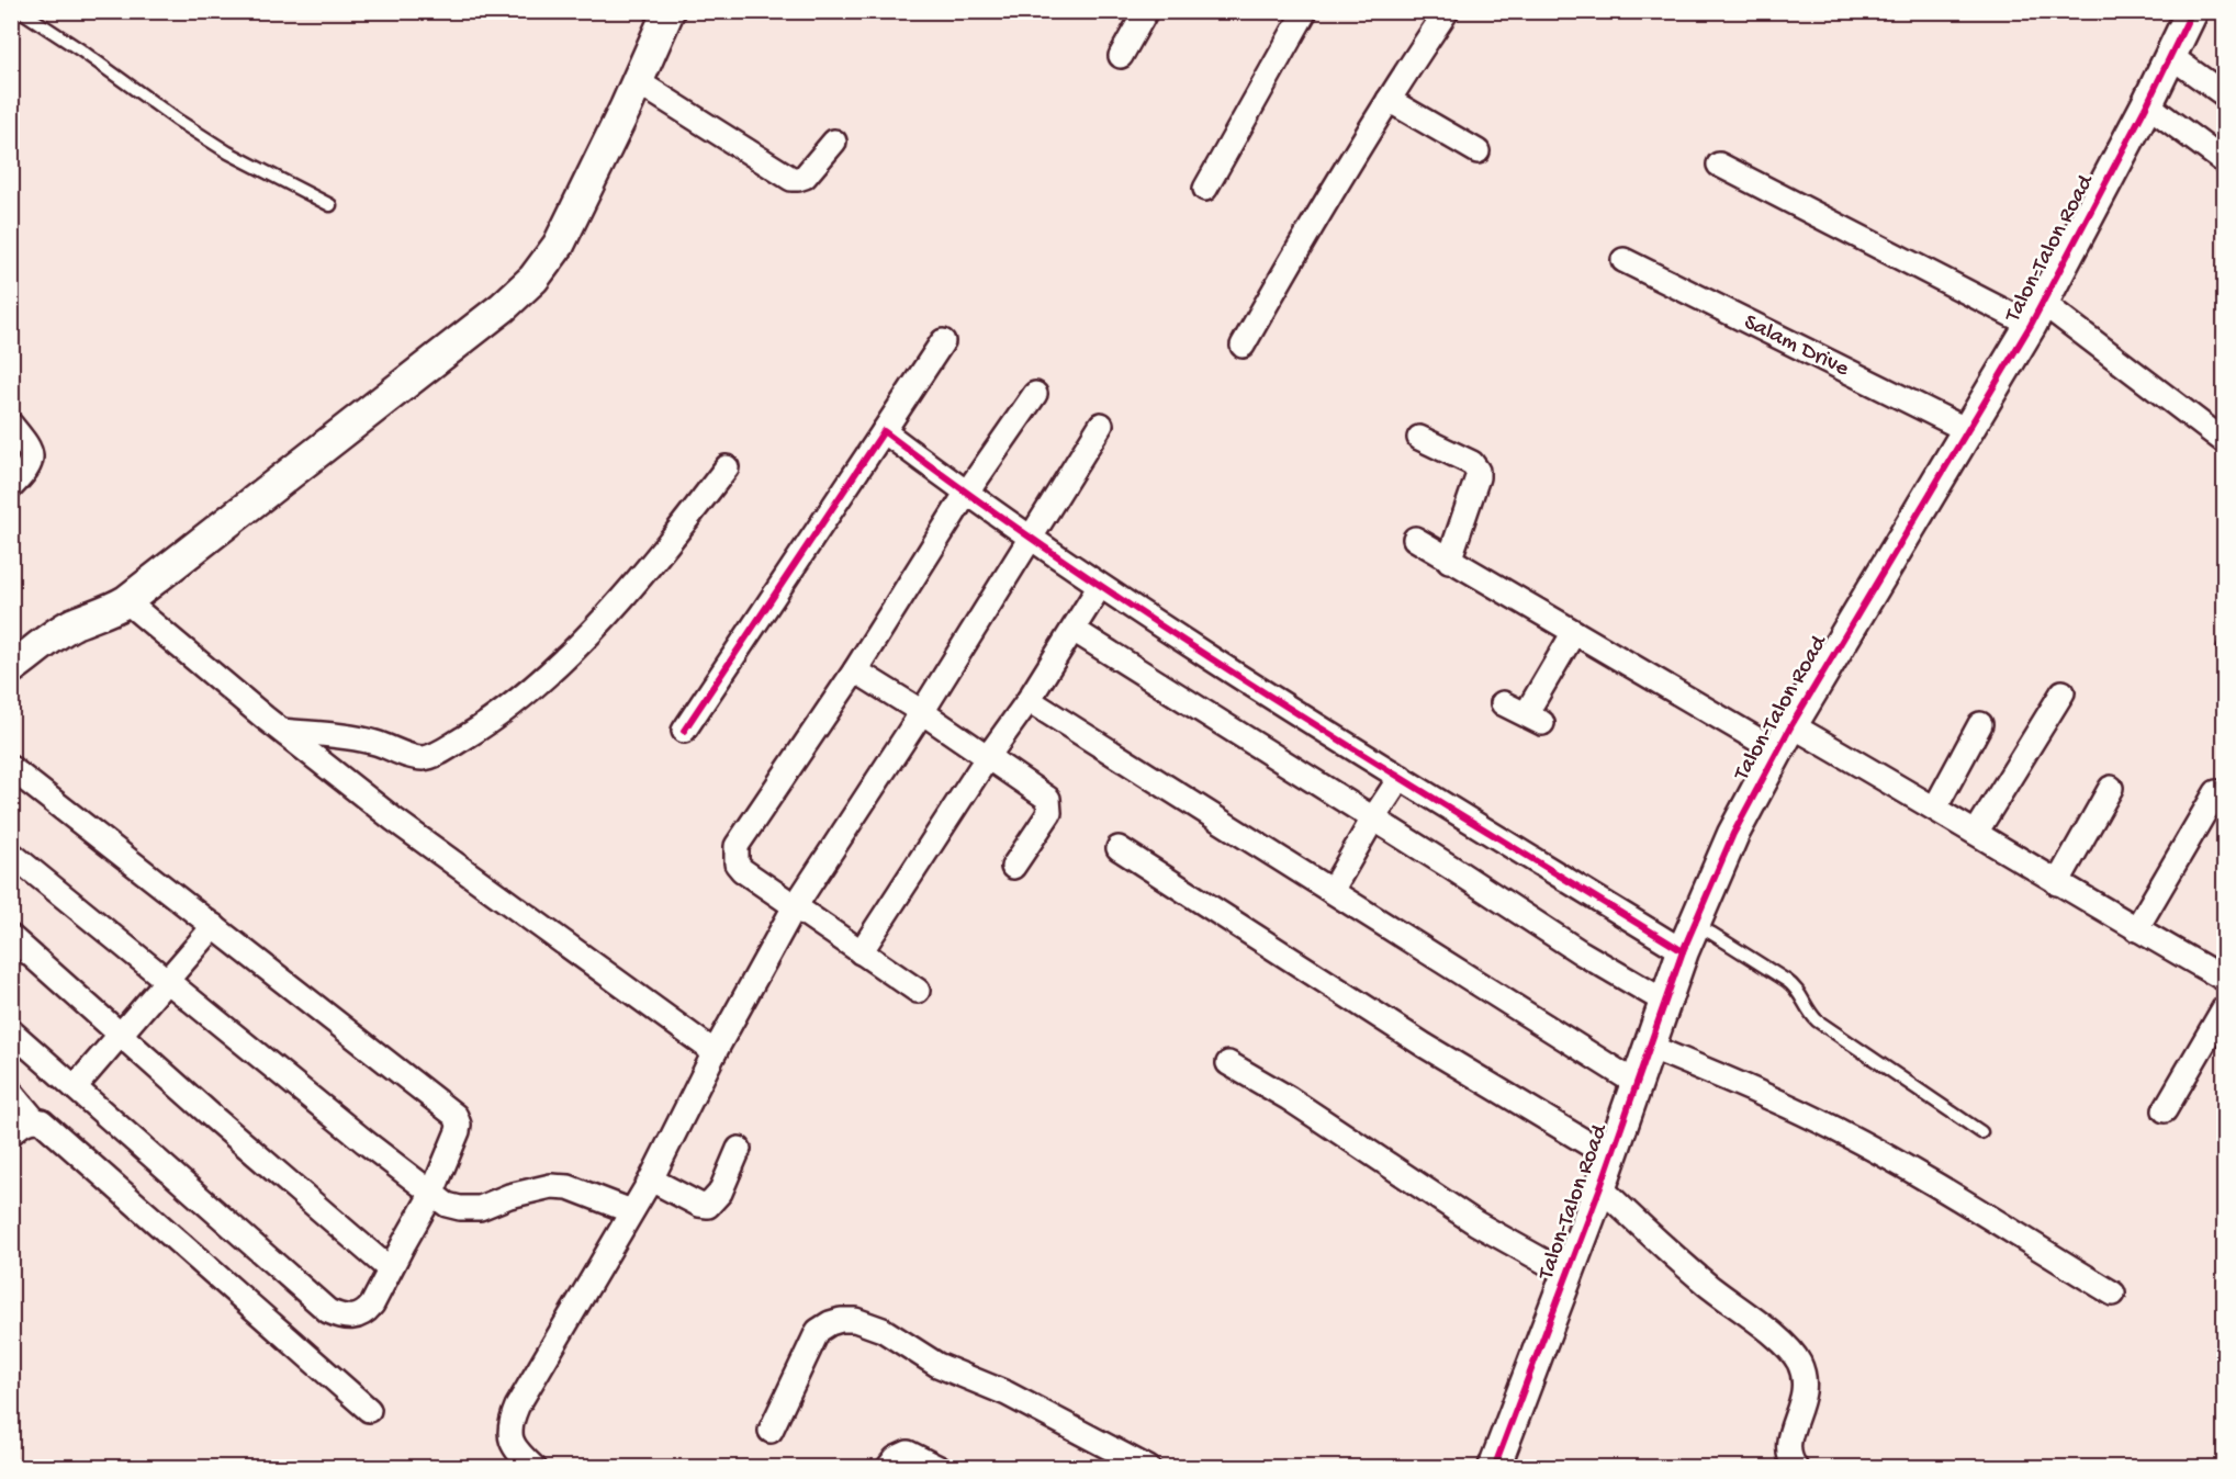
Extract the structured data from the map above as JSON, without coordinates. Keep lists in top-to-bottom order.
{
  "streets": {
    "street": ["Talon-Talon Road", "Salam Drive"]
  },
  "crossings": [
    ["Talon-Talon Road", "Salam Drive"]
  ]
}
